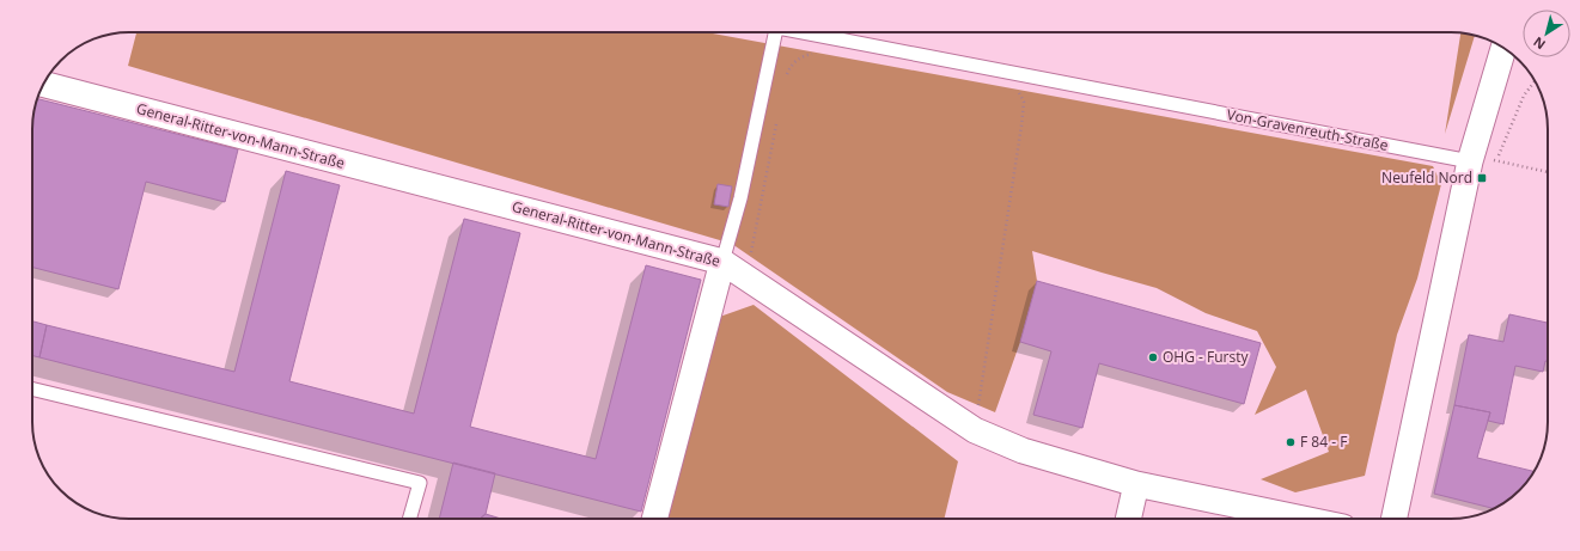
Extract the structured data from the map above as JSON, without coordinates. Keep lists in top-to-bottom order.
{
  "streets": {
    "street": ["General-Ritter-von-Mann-Straße"],
    "lane": ["Von-Gravenreuth-Straße"]
  },
  "places": {
    "transit": ["Neufeld Nord"],
    "other": ["OHG - Fursty", "F 84 - F"]
  },
  "north": "bottom left"
}
